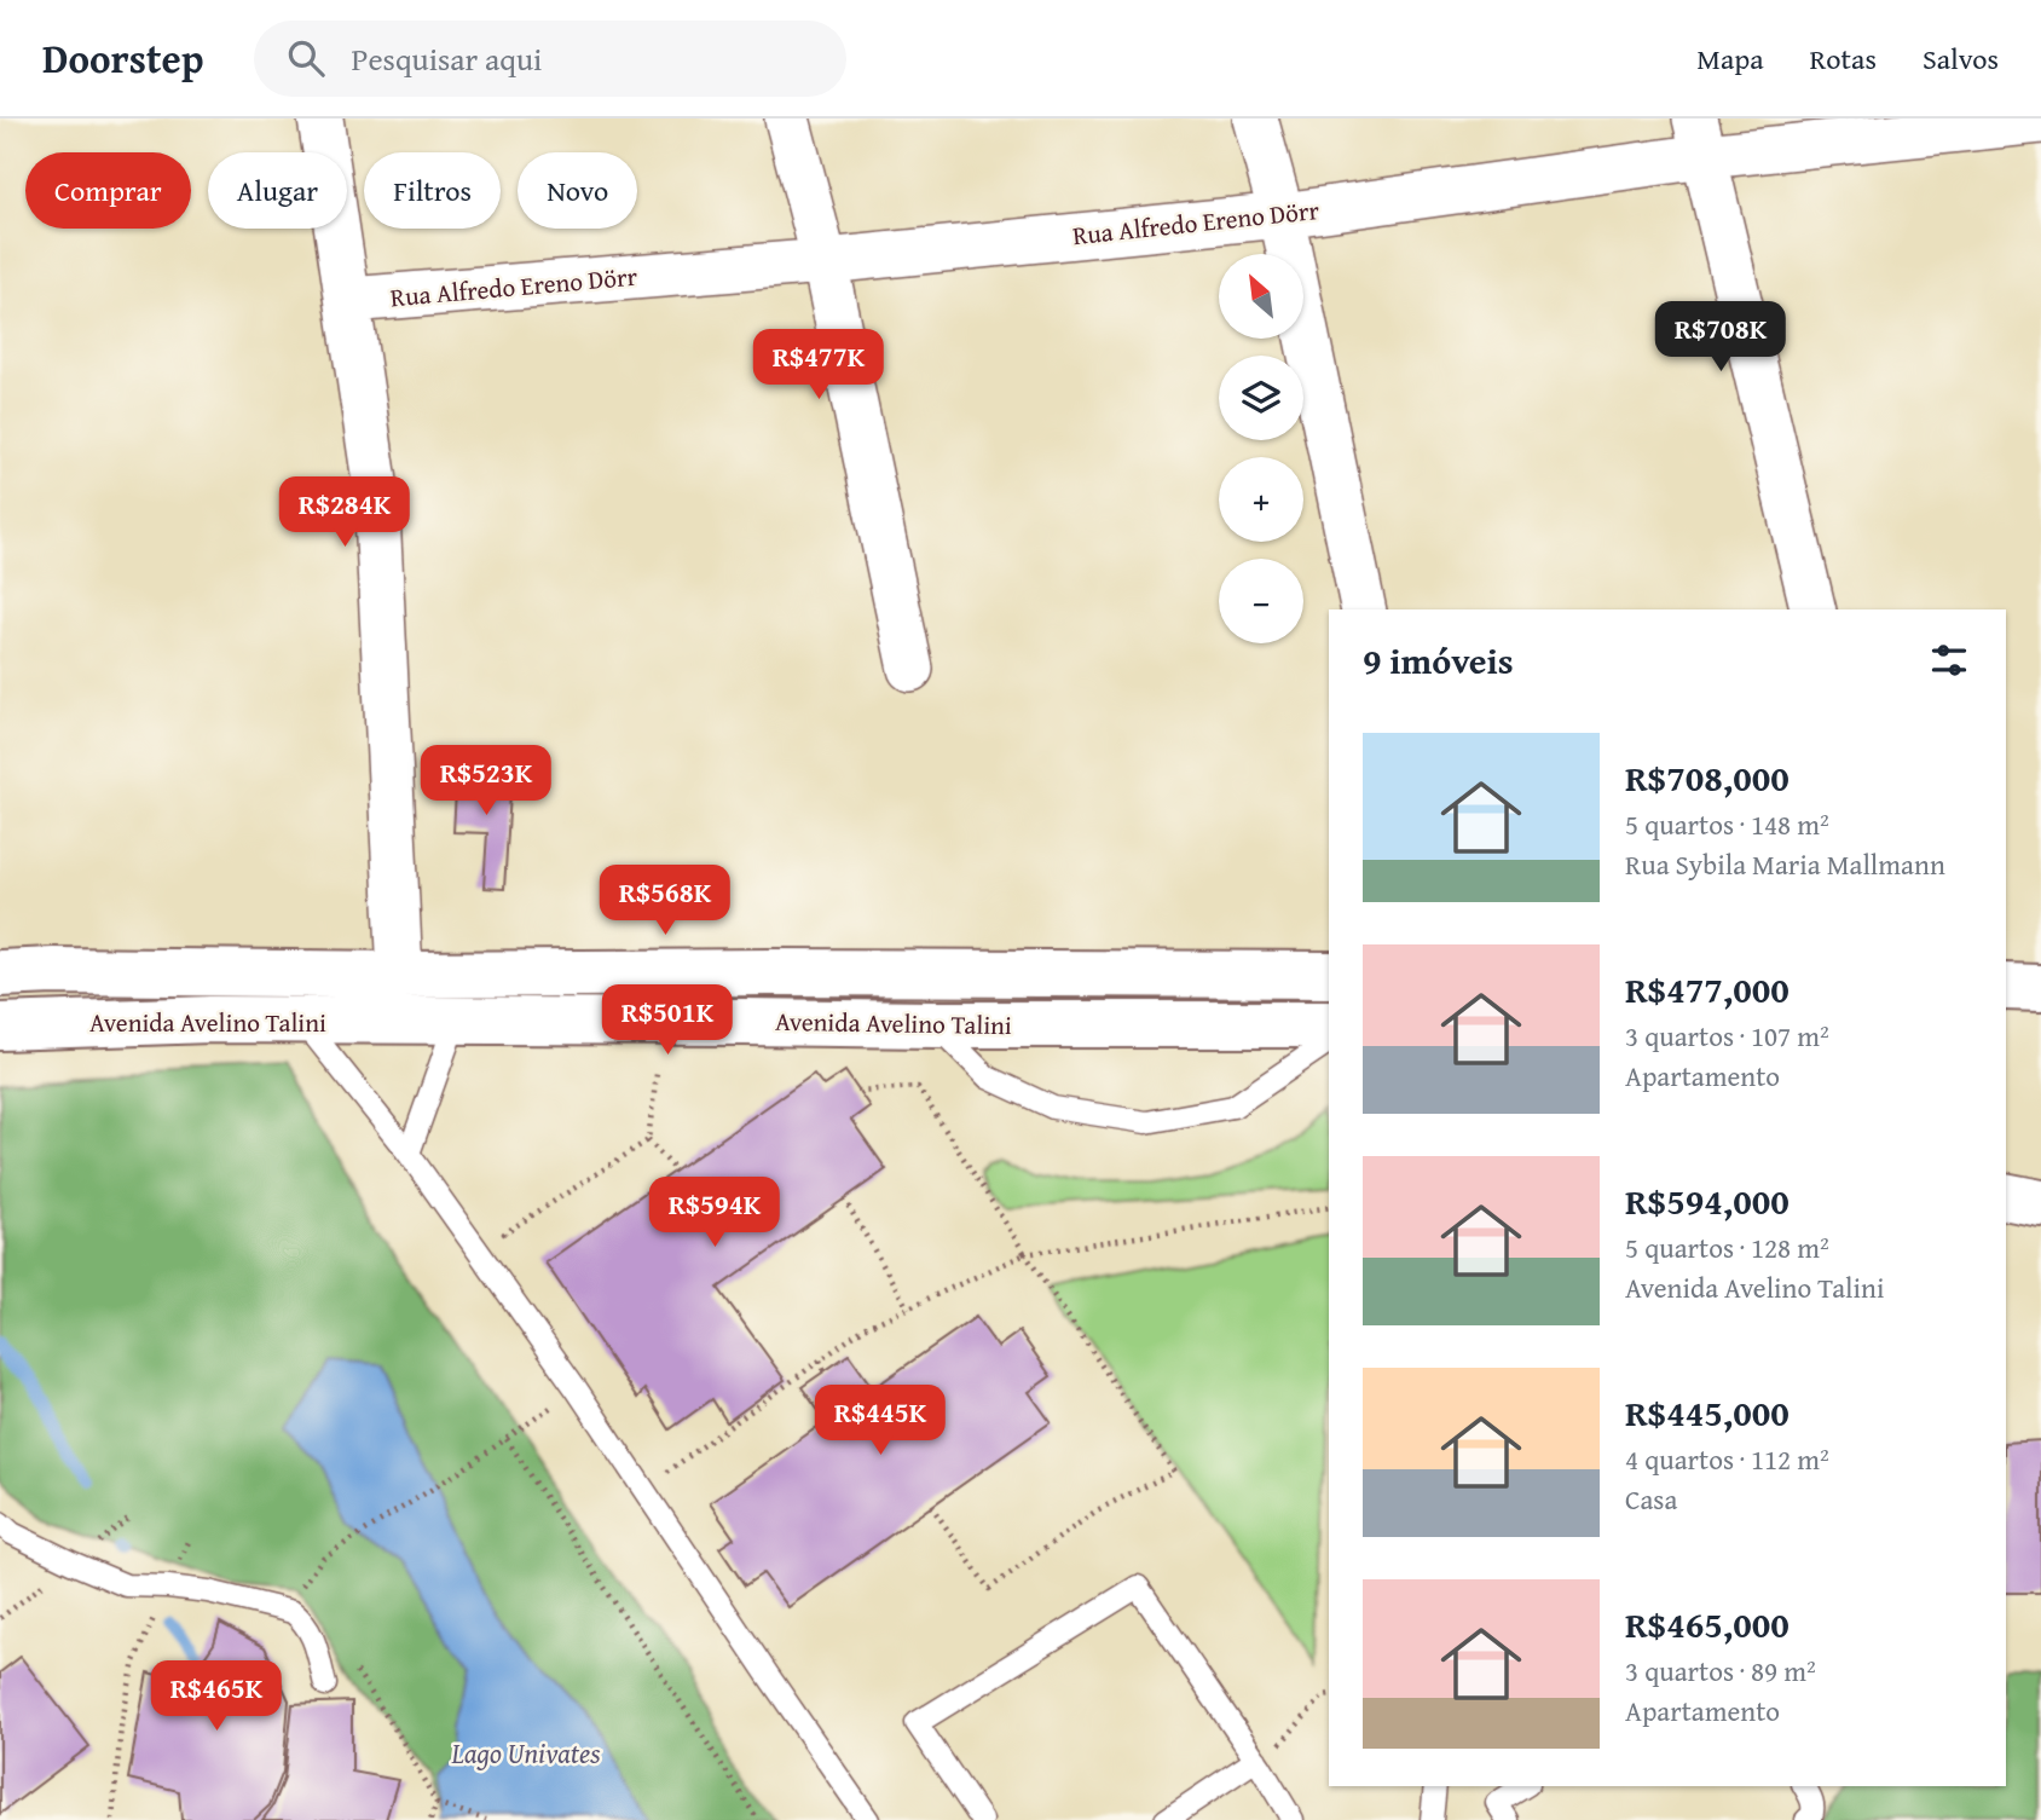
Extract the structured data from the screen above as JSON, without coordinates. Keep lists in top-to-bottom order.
{
  "streets": {
    "main road": ["Avenida Avelino Talini"],
    "street": ["Rua Alfredo Ereno Dörr"]
  },
  "water": ["Lago Univates"],
  "north": "top left",
  "page": {
    "header": "Doorstep",
    "search": "Pesquisar aqui",
    "nav": ["Mapa", "Rotas", "Salvos"],
    "chip": [
      "Comprar",
      "Alugar",
      "Filtros",
      "Novo"
    ],
    "map_buttons": ["+", "−"],
    "price": [
      "R$708K",
      "R$477K",
      "R$284K",
      "R$523K",
      "R$568K",
      "R$501K",
      "R$594K",
      "R$445K",
      "R$465K"
    ],
    "heading": "9 imóveis",
    "list": [
      {
        "name": "R$708,000",
        "note": "5 quartos · 148 m² · Rua Sybila Maria Mallmann"
      },
      {
        "name": "R$477,000",
        "note": "3 quartos · 107 m² · Apartamento"
      },
      {
        "name": "R$594,000",
        "note": "5 quartos · 128 m² · Avenida Avelino Talini"
      },
      {
        "name": "R$445,000",
        "note": "4 quartos · 112 m² · Casa"
      },
      {
        "name": "R$465,000",
        "note": "3 quartos · 89 m² · Apartamento"
      }
    ]
  }
}
